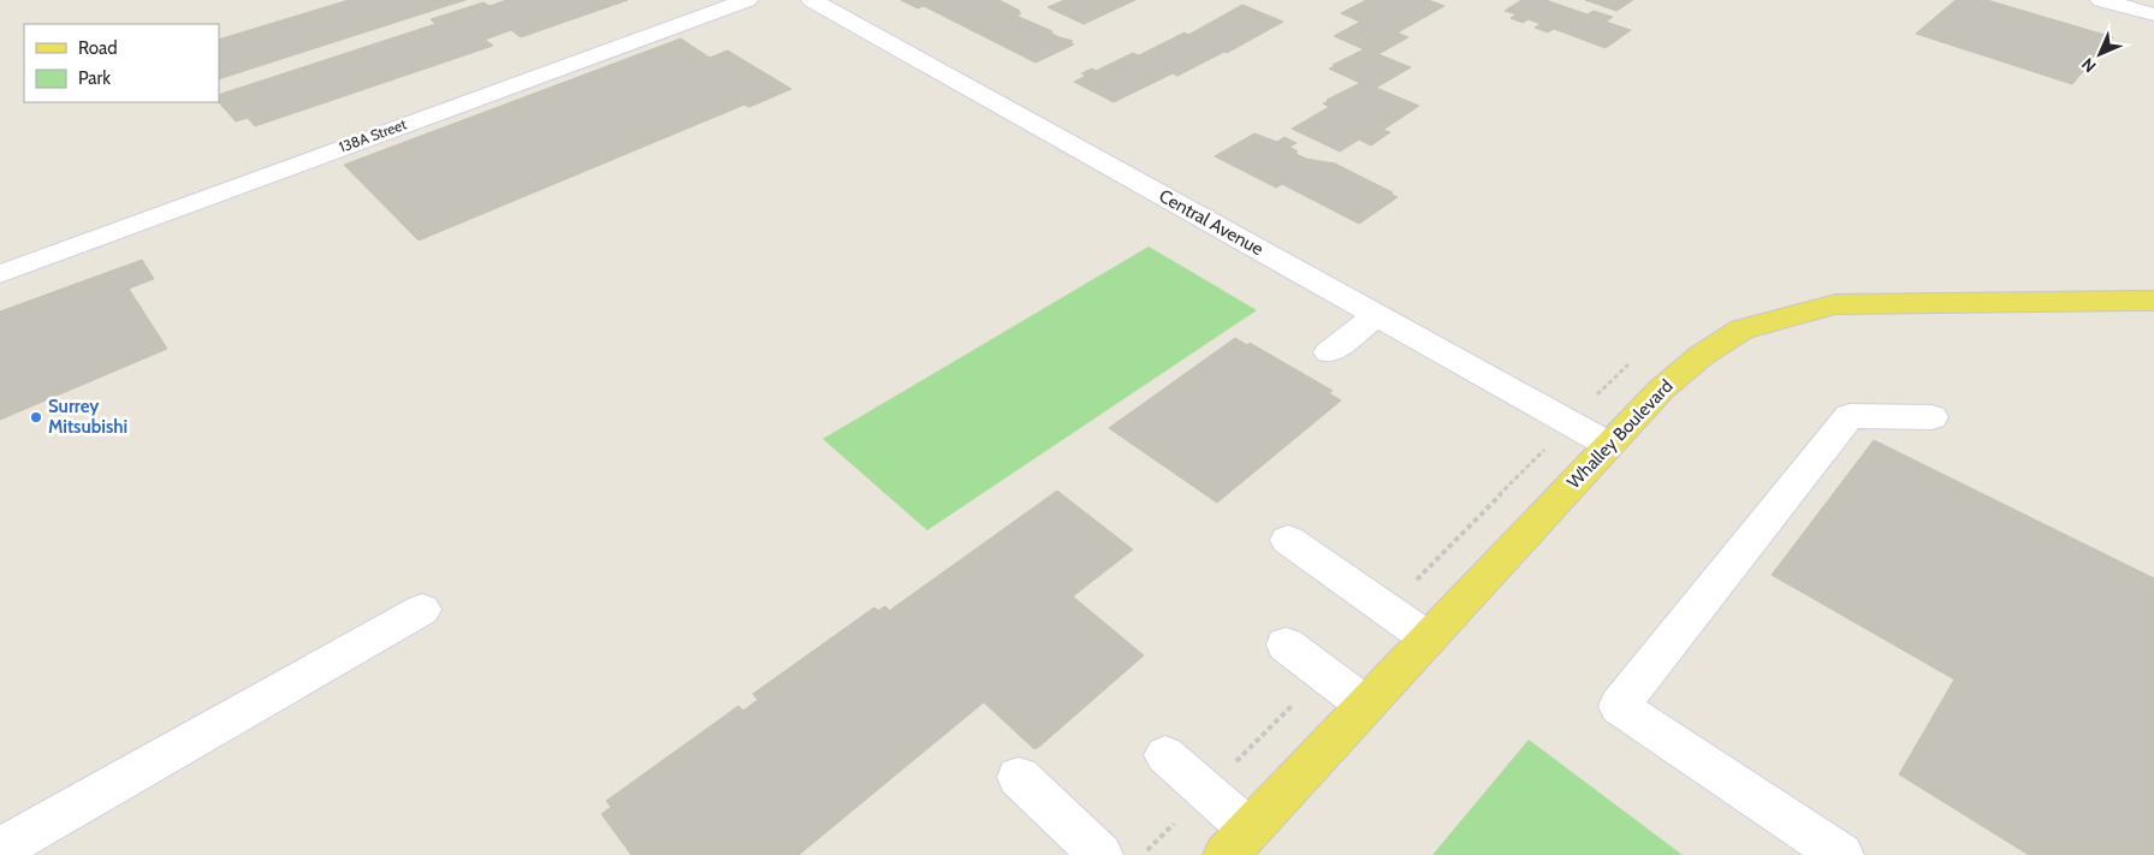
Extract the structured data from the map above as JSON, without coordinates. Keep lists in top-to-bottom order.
{
  "streets": {
    "main road": ["Whalley Boulevard"],
    "street": ["138A Street", "Central Avenue"]
  },
  "crossings": [
    ["Central Avenue", "Whalley Boulevard"]
  ],
  "places": ["Surrey Mitsubishi"],
  "legend": ["Road", "Park"],
  "north": "bottom left"
}
